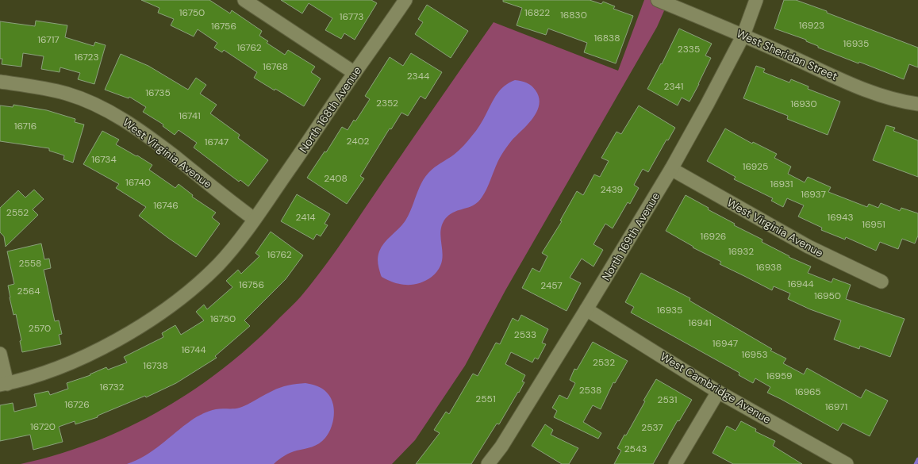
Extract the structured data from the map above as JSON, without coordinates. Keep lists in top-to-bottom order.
{
  "streets": {
    "street": [
      "West Sheridan Street",
      "North 168th Avenue",
      "West Virginia Avenue",
      "North 169th Avenue",
      "West Cambridge Avenue"
    ]
  },
  "crossings": [
    ["West Sheridan Street", "North 169th Avenue"],
    ["North 168th Avenue", "West Virginia Avenue"],
    ["West Virginia Avenue", "North 169th Avenue"],
    ["North 169th Avenue", "West Cambridge Avenue"]
  ],
  "house_numbers": [
    "16750",
    "16822",
    "16830",
    "16773",
    "16923",
    "16756",
    "16838",
    "16717",
    "16935",
    "16762",
    "2335",
    "16723",
    "16768",
    "2344",
    "2341",
    "16735",
    "2352",
    "16930",
    "16741",
    "16716",
    "2402",
    "16747",
    "16734",
    "16925",
    "2408",
    "16740",
    "16931",
    "2439",
    "16937",
    "16746",
    "2552",
    "2414",
    "16943",
    "16951",
    "16926",
    "16932",
    "16762",
    "2558",
    "16938",
    "16944",
    "16756",
    "2457",
    "2564",
    "16950",
    "16935",
    "16750",
    "16941",
    "2570",
    "2533",
    "16947",
    "16744",
    "16953",
    "2532",
    "16738",
    "16959",
    "16732",
    "2538",
    "16965",
    "2551",
    "2531",
    "16726",
    "16971",
    "16720",
    "2537",
    "2543"
  ]
}
